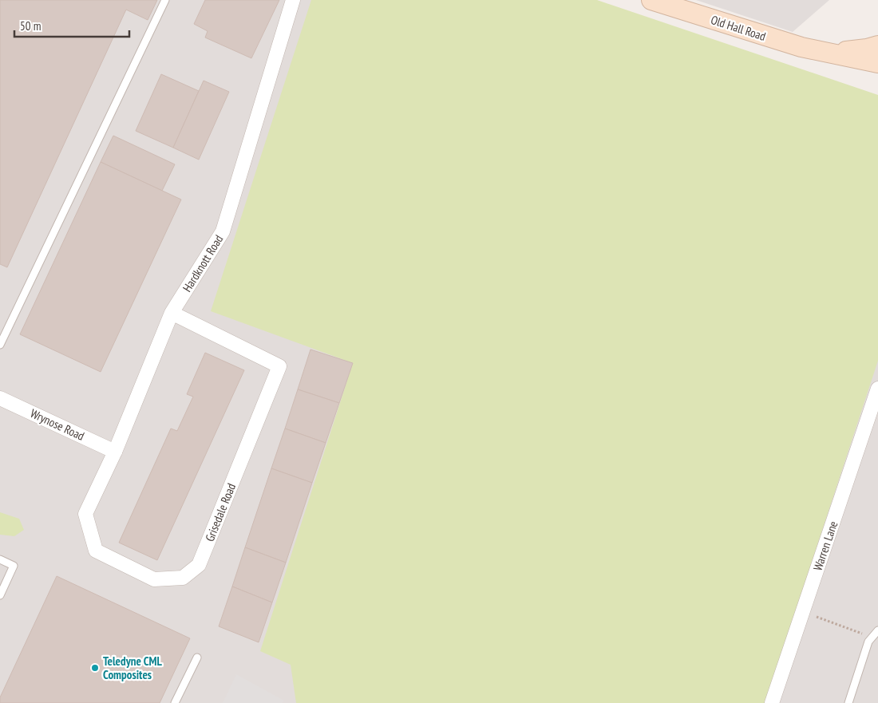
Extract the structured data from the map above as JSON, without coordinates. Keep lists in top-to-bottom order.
{
  "streets": {
    "street": [
      "Old Hall Road",
      "Hardknott Road",
      "Wrynose Road",
      "Grisedale Road",
      "Warren Lane"
    ]
  },
  "crossings": [
    ["Hardknott Road", "Wrynose Road"],
    ["Hardknott Road", "Grisedale Road"],
    ["Wrynose Road", "Grisedale Road"]
  ],
  "places": ["Teledyne CML Composites"],
  "scale_bar": "50 m"
}
